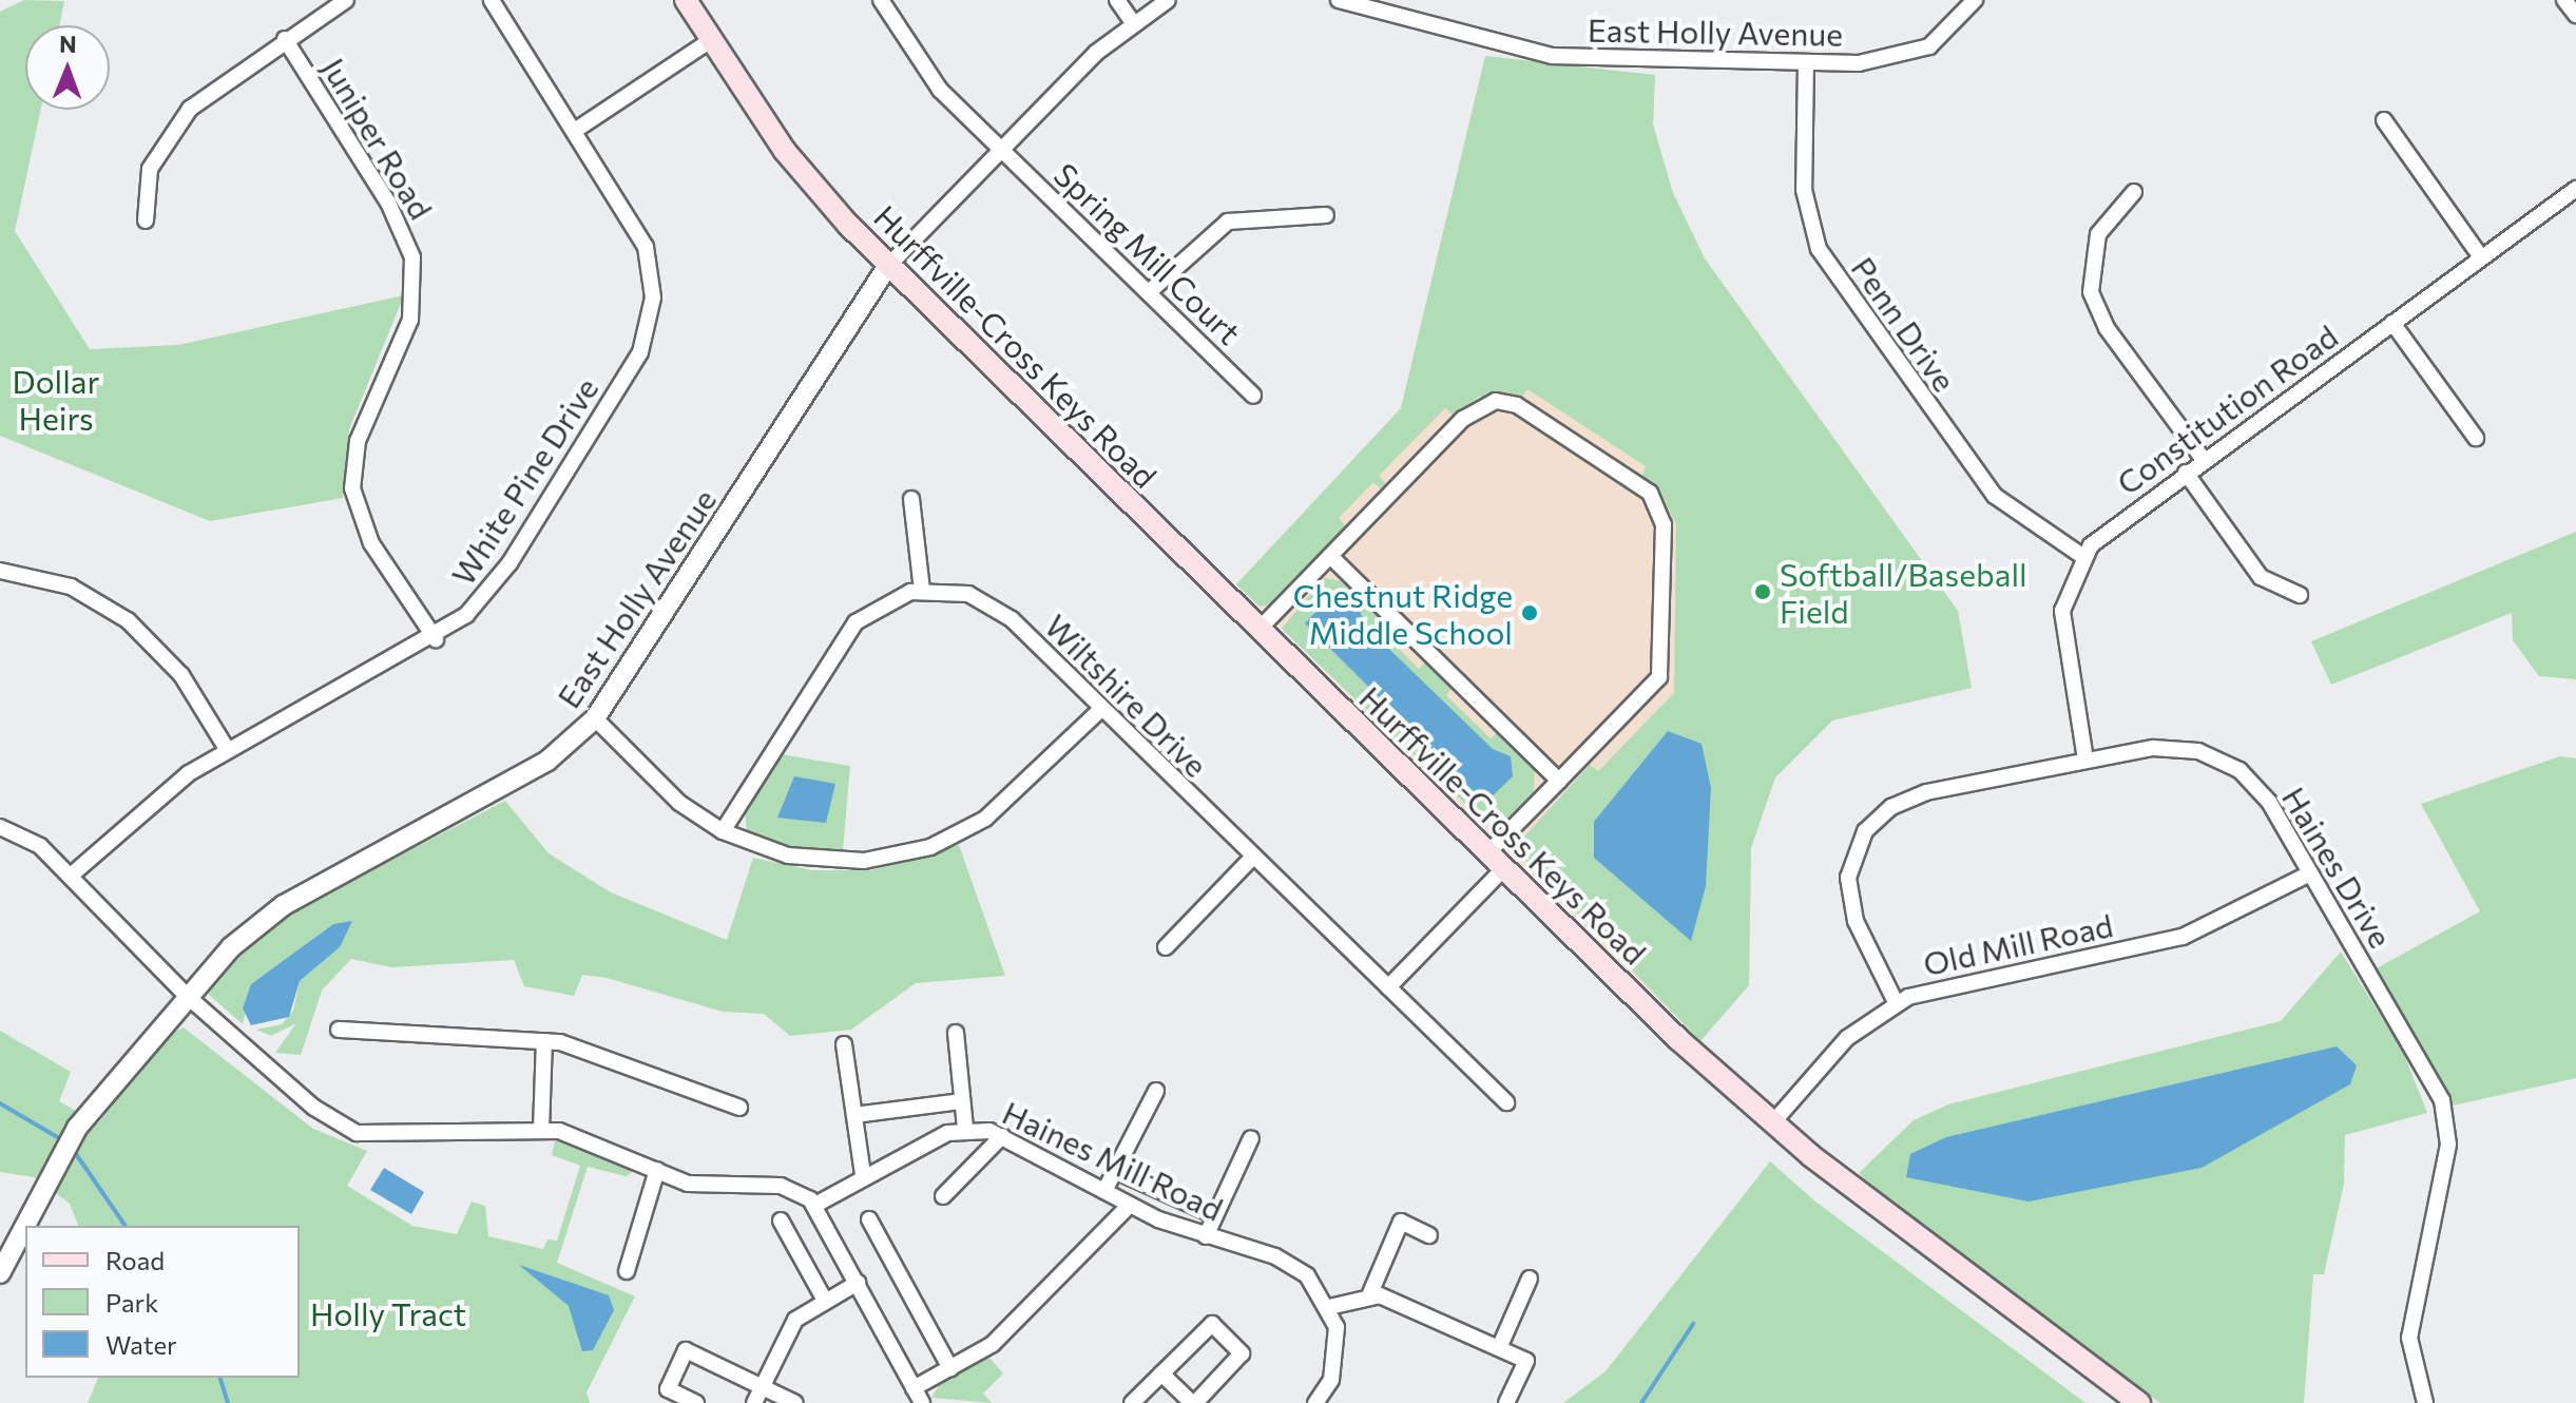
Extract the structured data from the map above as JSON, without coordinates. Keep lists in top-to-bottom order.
{
  "streets": {
    "main road": ["Hurffville-Cross Keys Road"],
    "street": [
      "East Holly Avenue",
      "Juniper Road",
      "Spring Mill Court",
      "Penn Drive",
      "Constitution Road",
      "White Pine Drive",
      "Wiltshire Drive",
      "Haines Drive",
      "Old Mill Road",
      "Haines Mill Road"
    ]
  },
  "crossings": [
    ["East Holly Avenue", "Spring Mill Court"],
    ["East Holly Avenue", "Penn Drive"],
    ["East Holly Avenue", "Hurffville-Cross Keys Road"],
    ["Juniper Road", "White Pine Drive"],
    ["Penn Drive", "Constitution Road"],
    ["Hurffville-Cross Keys Road", "Old Mill Road"],
    ["Haines Drive", "Old Mill Road"]
  ],
  "parks": ["Dollar Heirs", "Holly Tract"],
  "places": ["Softball/Baseball Field", "Chestnut Ridge Middle School"],
  "legend": ["Road", "Park", "Water"],
  "north": "top"
}
